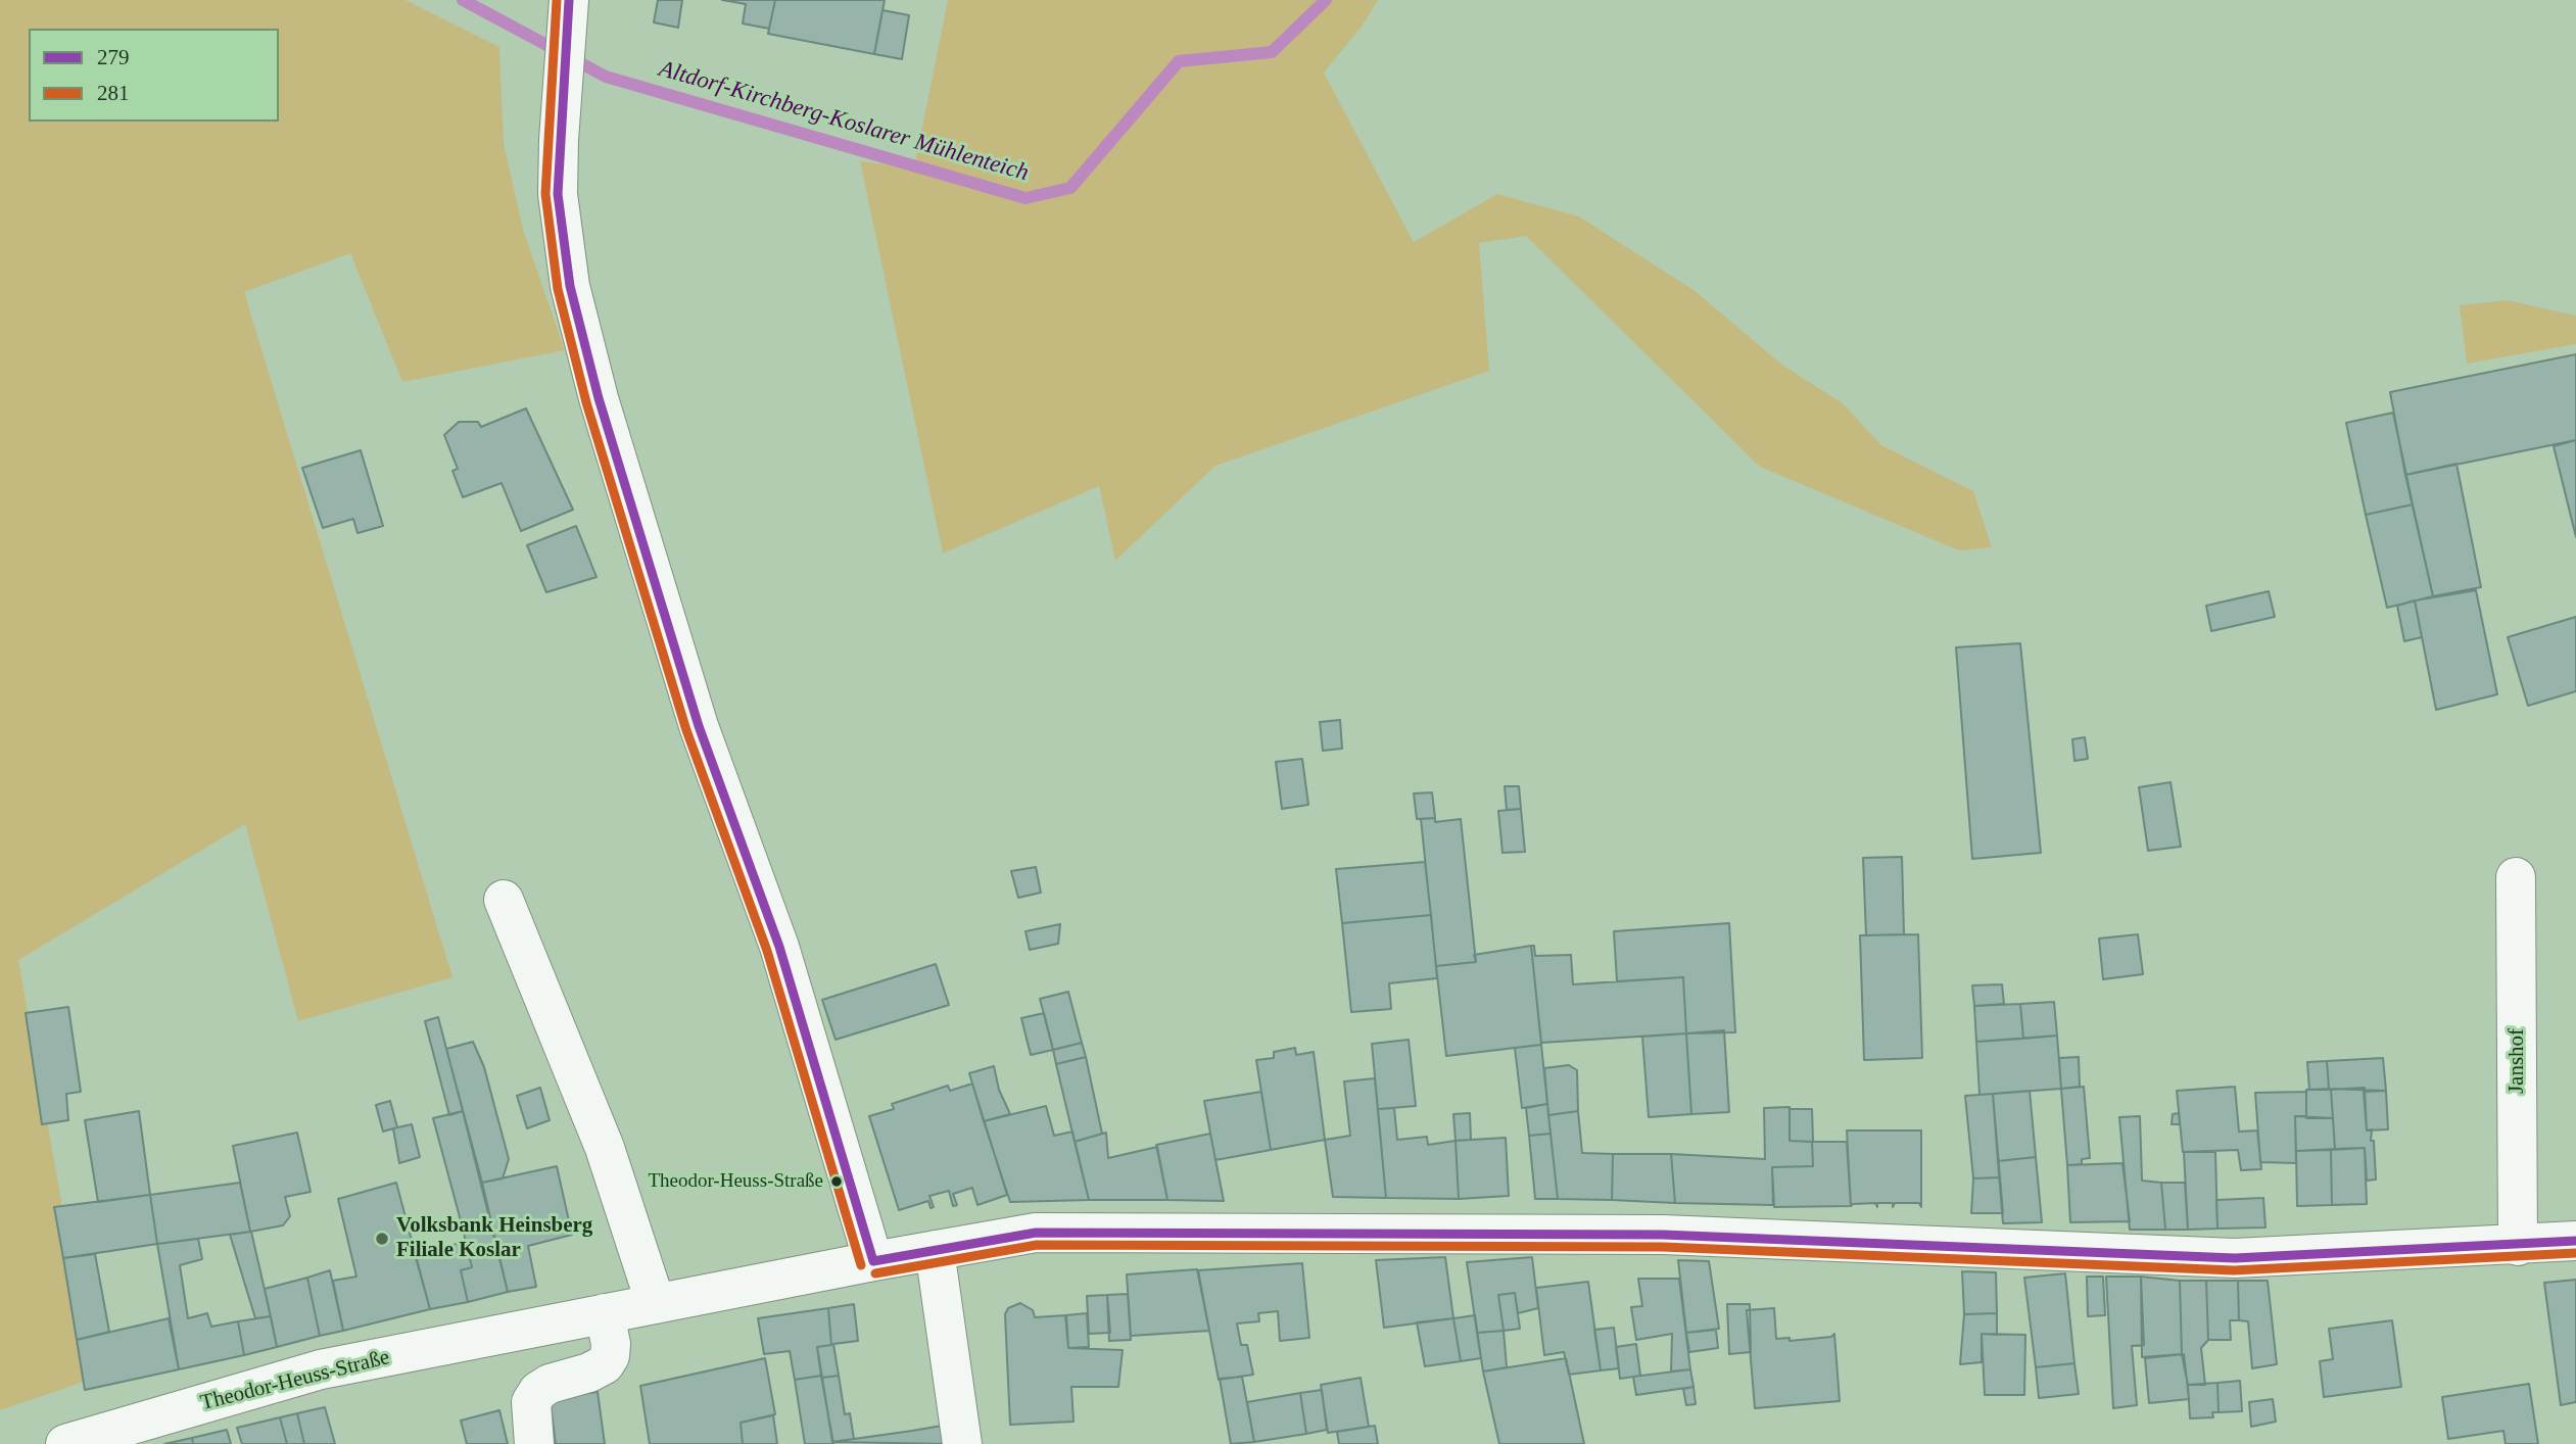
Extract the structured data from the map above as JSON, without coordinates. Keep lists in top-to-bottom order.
{
  "streets": {
    "street": ["Janshof", "Theodor-Heuss-Straße"]
  },
  "crossings": [
    ["Janshof", "Theodor-Heuss-Straße"]
  ],
  "water": ["Altdorf-Kirchberg-Koslarer Mühlenteich"],
  "places": ["Theodor-Heuss-Straße", "Volksbank Heinsberg Filiale Koslar"],
  "lines": ["transit line 279", "transit line 281"],
  "legend": ["279", "281"]
}
